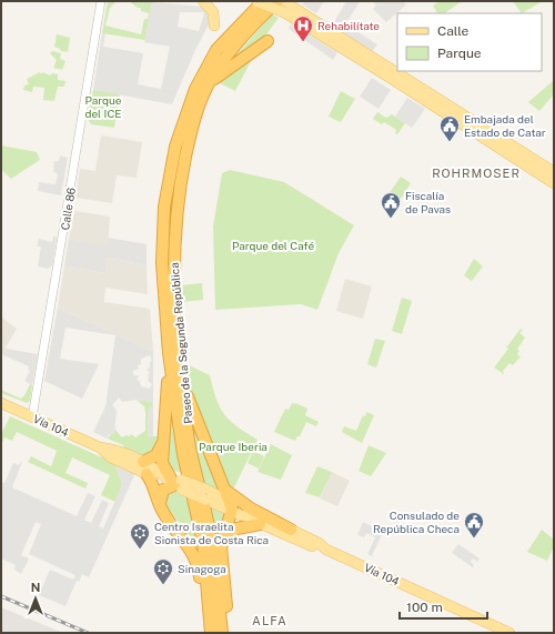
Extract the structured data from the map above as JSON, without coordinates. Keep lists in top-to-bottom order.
{
  "streets": {
    "highway": ["Paseo de la Segunda República"],
    "main road": ["Vía 104"],
    "street": ["Calle 86"]
  },
  "crossings": [
    ["Calle 86", "Vía 104"]
  ],
  "districts": ["ROHRMOSER", "ALFA"],
  "parks": ["Parque del ICE", "Parque del Café", "Parque Iberia"],
  "places": {
    "hospital": ["Rehabilítate"],
    "public building": ["Embajada del Estado de Catar", "Fiscalía de Pavas", "Consulado de República Checa"],
    "synagogue": ["Centro Israelita Sionista de Costa Rica", "Sinagoga"]
  },
  "legend": ["Calle", "Parque"],
  "scale_bar": "100 m",
  "north": "top"
}
